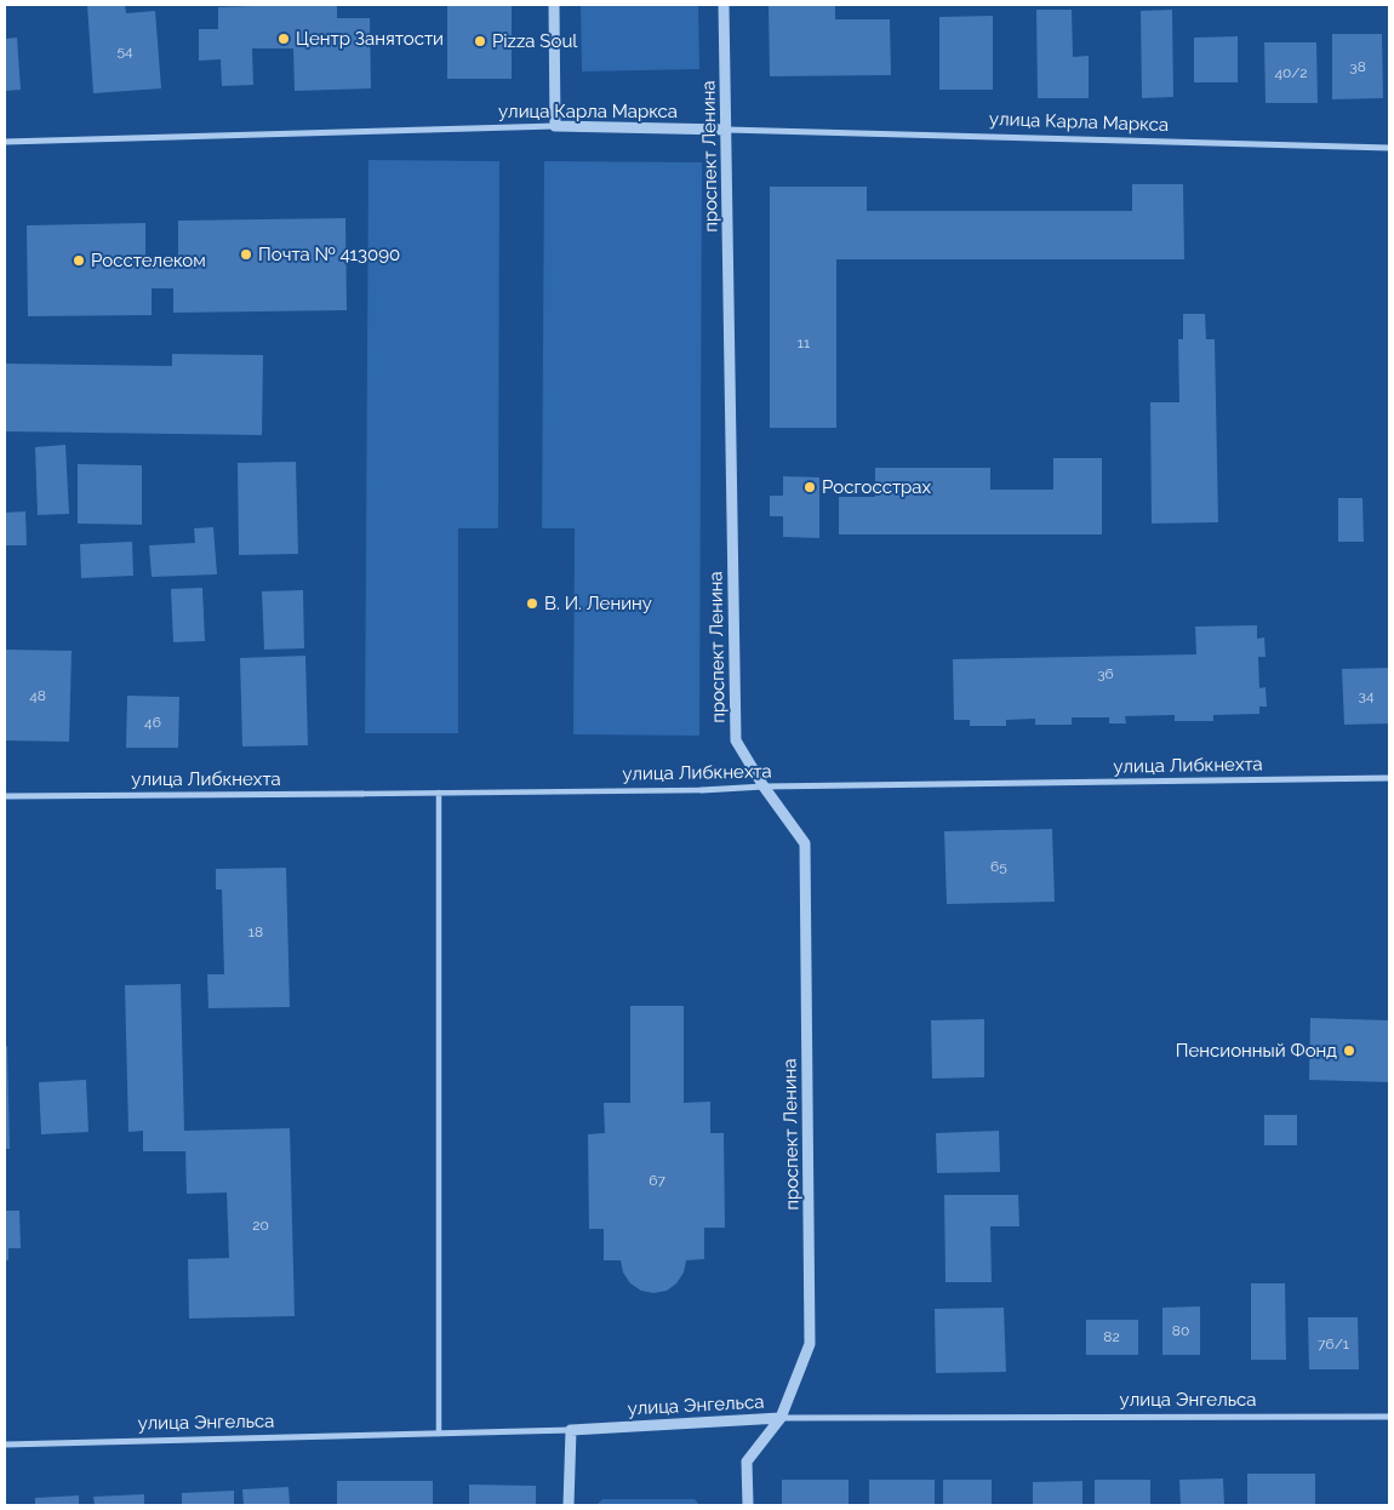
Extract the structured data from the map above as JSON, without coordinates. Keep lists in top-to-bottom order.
{
  "streets": {
    "street": [
      "улица Карла Маркса",
      "проспект Ленина",
      "улица Либкнехта",
      "улица Энгельса"
    ]
  },
  "crossings": [
    ["улица Карла Маркса", "проспект Ленина"],
    ["проспект Ленина", "улица Либкнехта"],
    ["проспект Ленина", "улица Энгельса"]
  ],
  "places": [
    "Центр Занятости",
    "Pizza Soul",
    "Почта № 413090",
    "Росстелеком",
    "Росгосстрах",
    "В. И. Ленину",
    "Пенсионный Фонд"
  ],
  "house_numbers": [
    "54",
    "38",
    "40/2",
    "11",
    "36",
    "48",
    "34",
    "46",
    "65",
    "18",
    "67",
    "20",
    "80",
    "82",
    "76/1"
  ]
}
